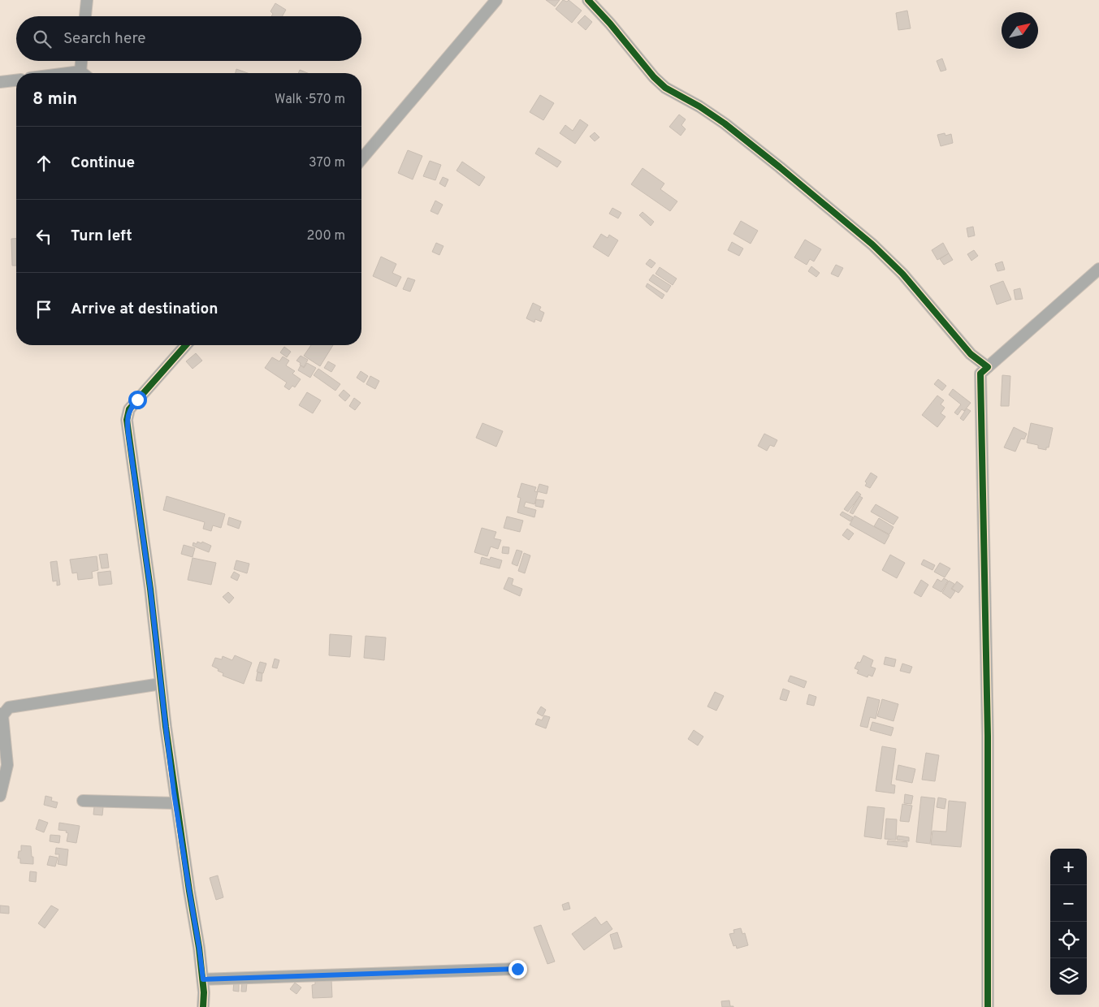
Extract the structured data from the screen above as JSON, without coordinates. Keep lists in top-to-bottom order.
{
  "north": "top right",
  "page": {
    "search": "Search here",
    "heading": ["8 min", "Walk · 570 m"],
    "list": [
      ["Continue", "370 m"],
      ["Turn left", "200 m"],
      "Arrive at destination"
    ],
    "map_buttons": ["+", "−"]
  }
}
